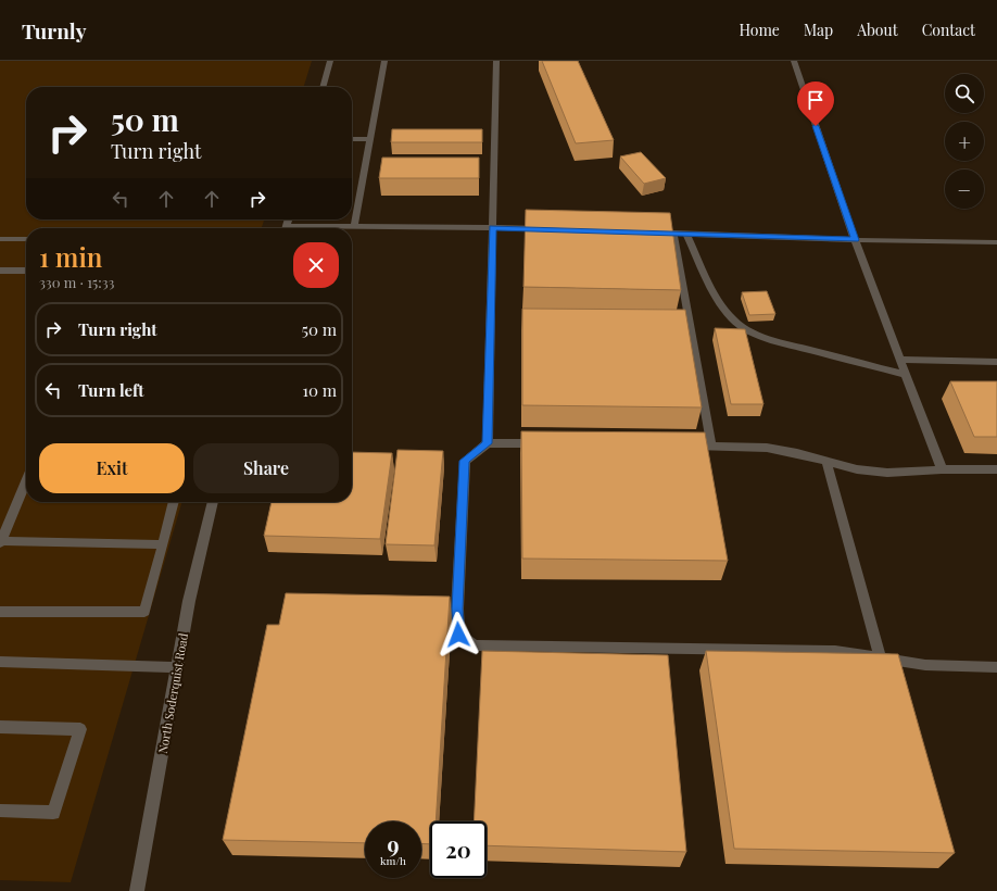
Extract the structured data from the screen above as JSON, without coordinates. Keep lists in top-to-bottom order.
{
  "streets": {
    "street": ["North Soderquist Road"]
  },
  "page": {
    "header": "Turnly",
    "nav": [
      "Home",
      "Map",
      "About",
      "Contact"
    ],
    "map_buttons": ["+", "−"],
    "turn": ["50 m", "Turn right"],
    "heading": ["1 min", "330 m · 15:33"],
    "list": [
      {
        "name": "Turn right",
        "value": "50 m"
      },
      {
        "name": "Turn left",
        "value": "10 m"
      }
    ],
    "buttons": ["Exit", "Share"],
    "speed": "9 km/h",
    "limit": "20"
  }
}
